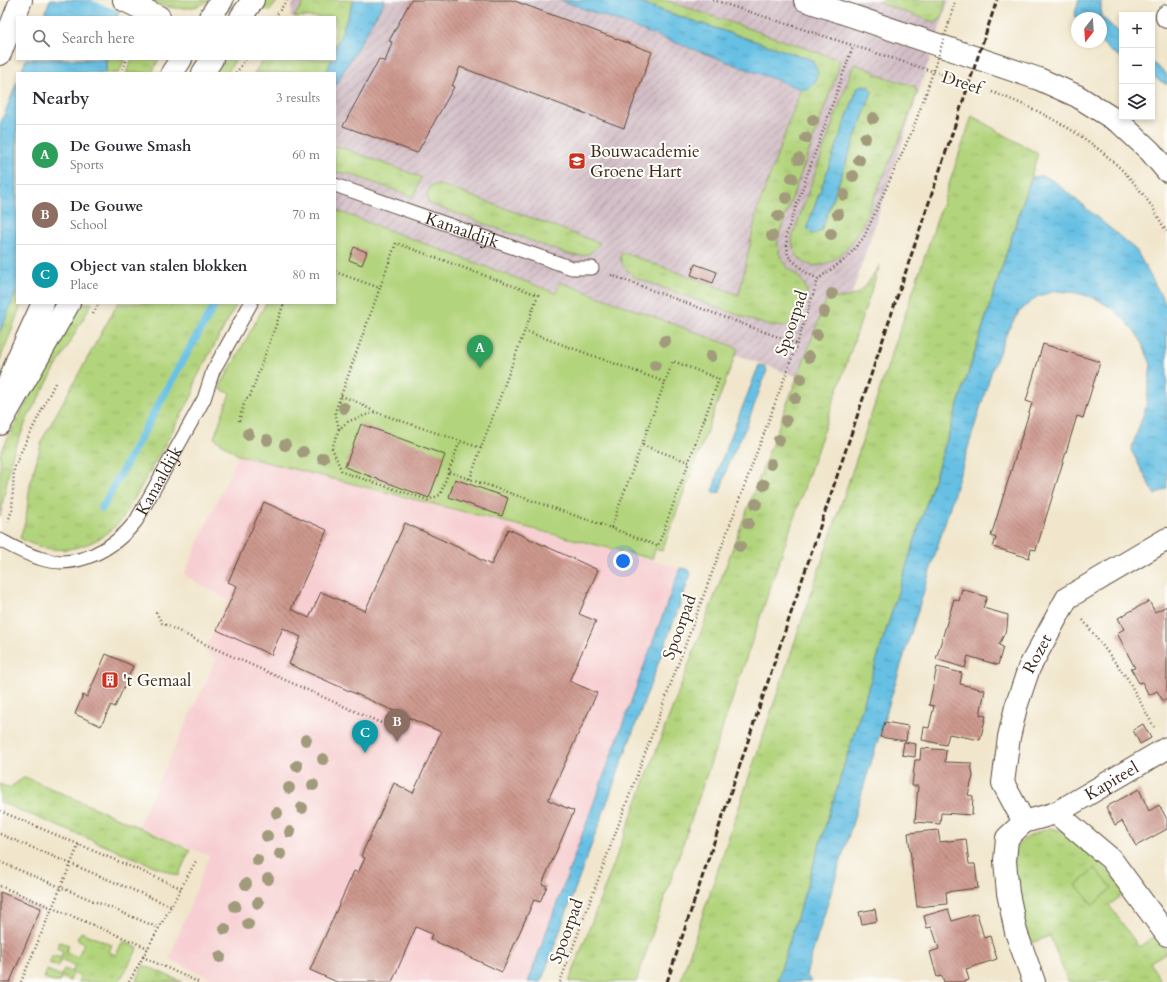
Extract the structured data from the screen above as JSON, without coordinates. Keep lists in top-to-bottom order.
{
  "streets": {
    "street": ["Dreef", "Rozet", "Kapiteel"],
    "lane": ["Kanaaldijk"],
    "path": ["Spoorpad"]
  },
  "crossings": [
    ["Dreef", "Spoorpad"]
  ],
  "places": {
    "school or university": ["Bouwacademie Groene Hart"],
    "building": ["'t Gemaal"]
  },
  "north": "bottom",
  "page": {
    "map_buttons": ["+", "−"],
    "search": "Search here",
    "heading": ["Nearby", "3 results"],
    "list": [
      {
        "mark": "A",
        "name": "De Gouwe Smash",
        "note": "Sports",
        "value": "60 m"
      },
      {
        "mark": "B",
        "name": "De Gouwe",
        "note": "School",
        "value": "70 m"
      },
      {
        "mark": "C",
        "name": "Object van stalen blokken",
        "note": "Place",
        "value": "80 m"
      }
    ],
    "pins": ["A", "B", "C"]
  }
}
